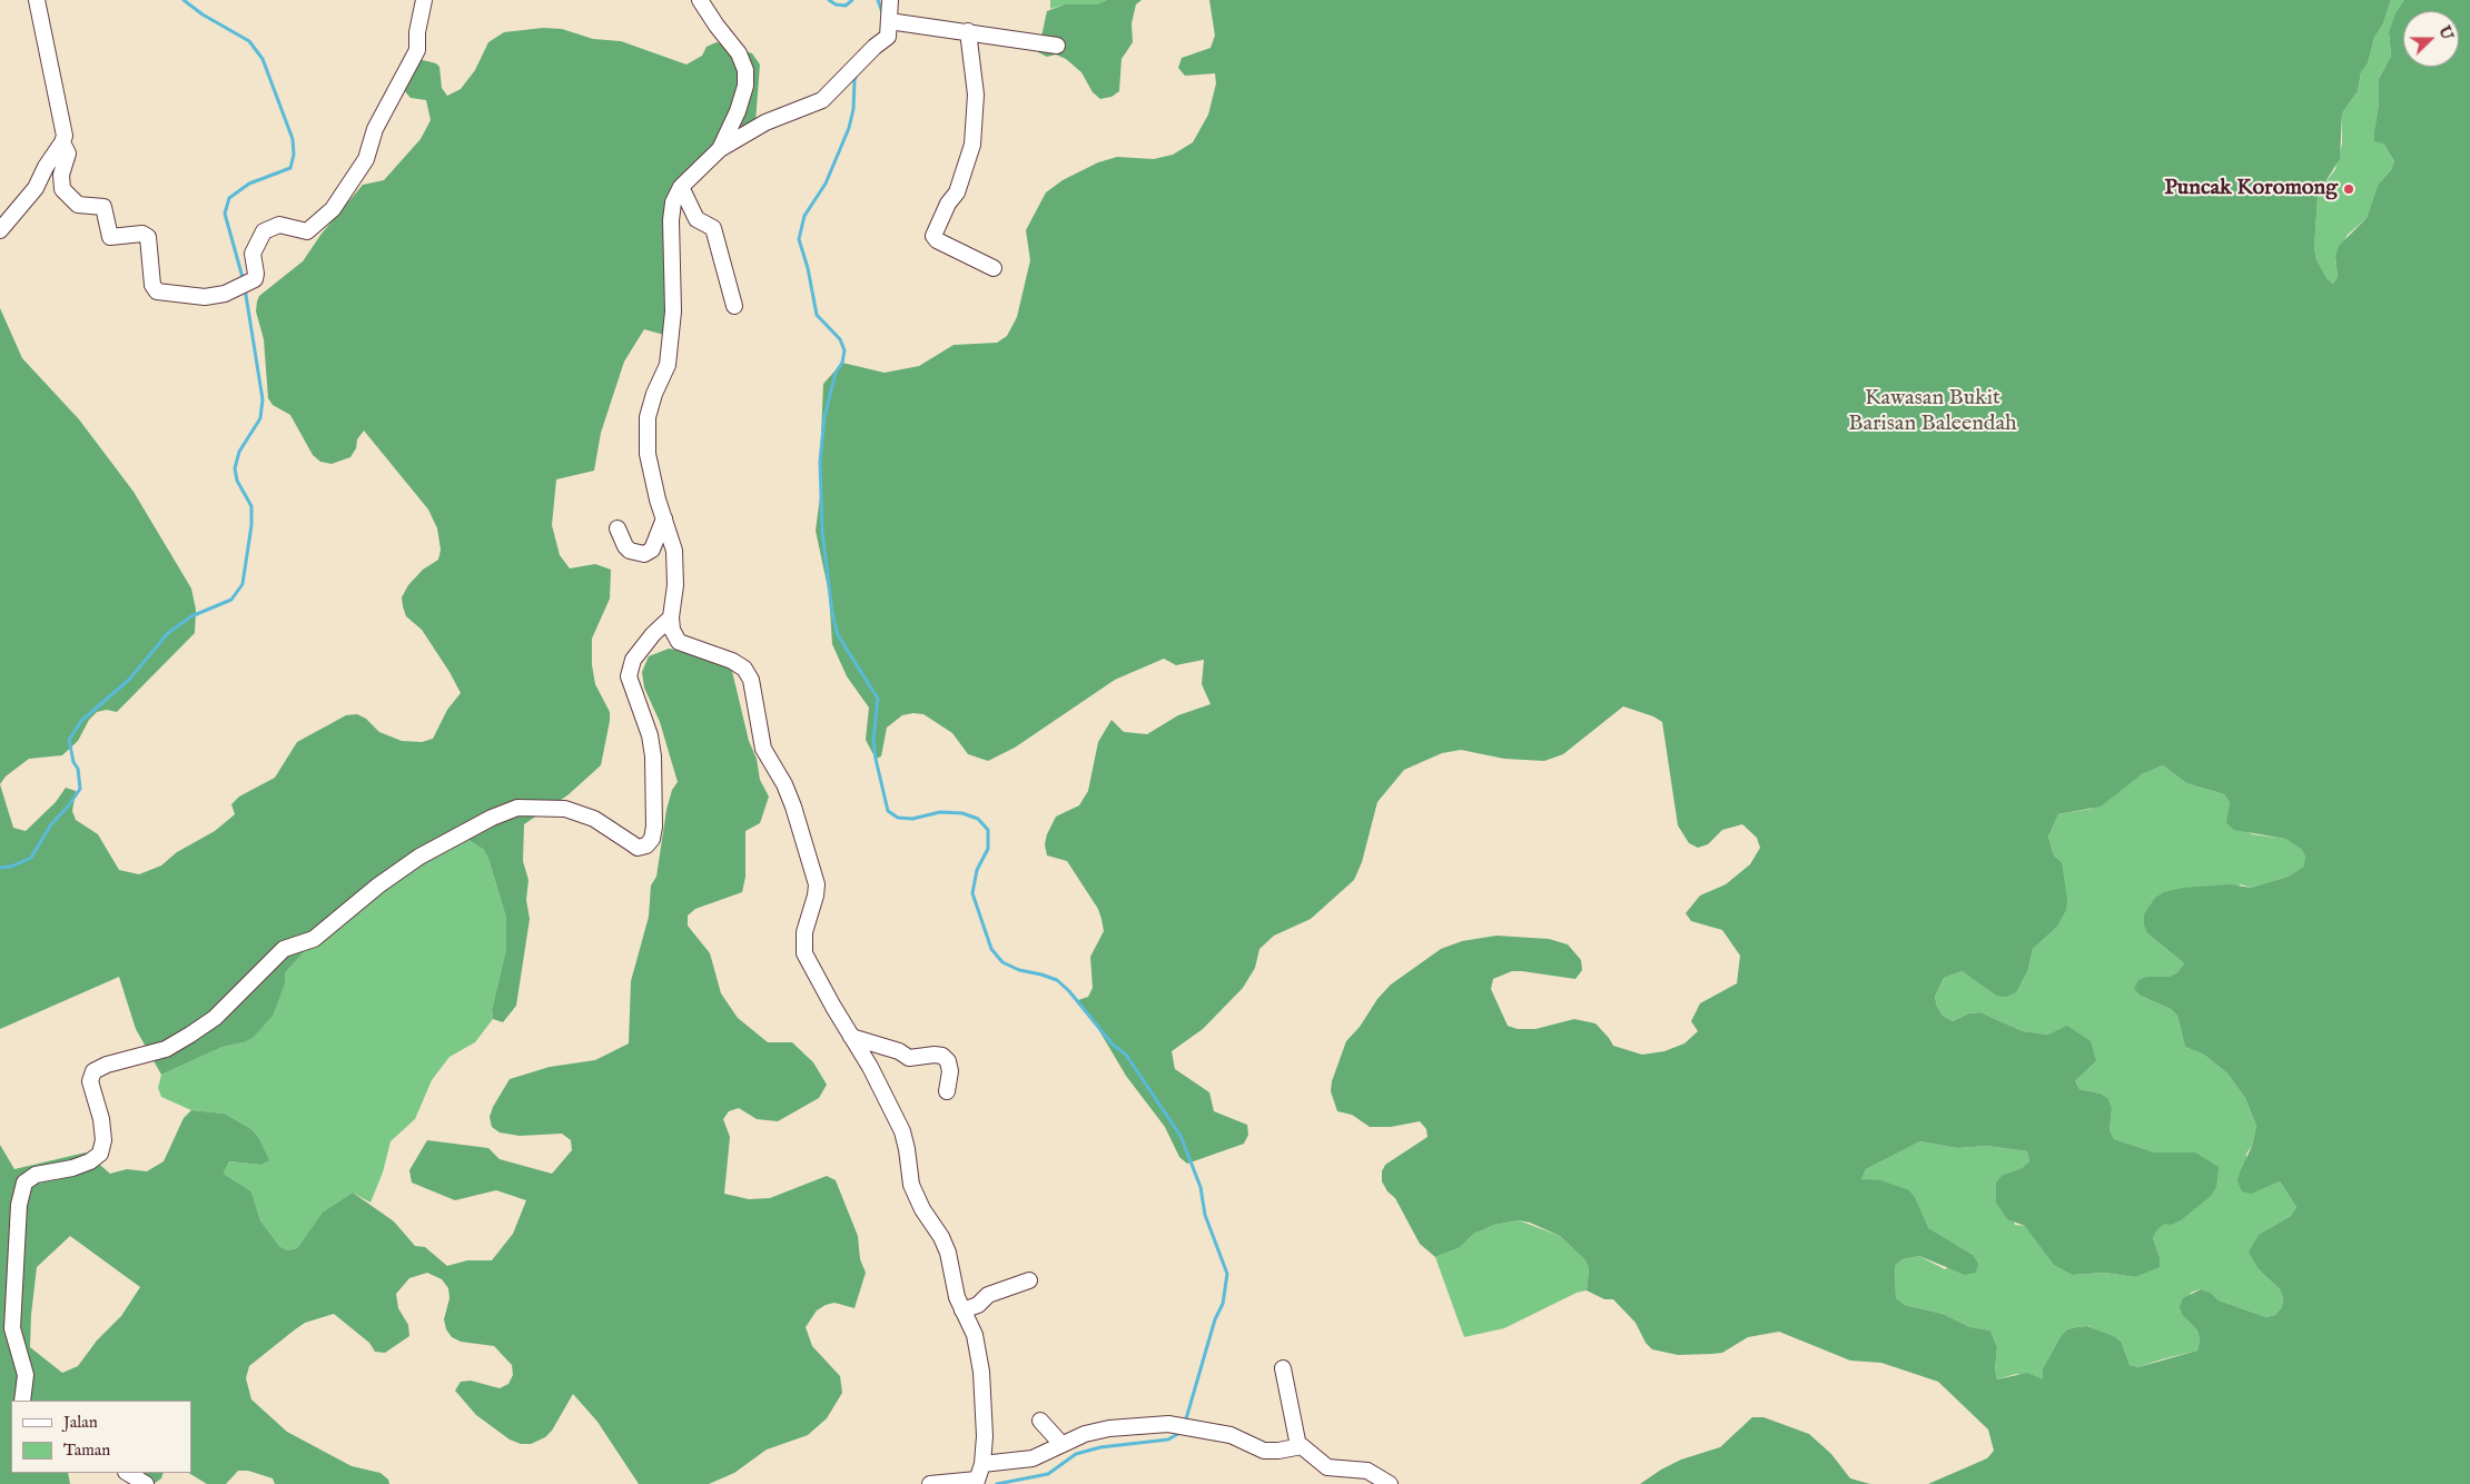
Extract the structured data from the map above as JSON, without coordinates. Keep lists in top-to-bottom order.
{
  "parks": ["Kawasan Bukit Barisan Baleendah"],
  "places": ["Puncak Koromong"],
  "legend": ["Jalan", "Taman"],
  "north": "right"
}
